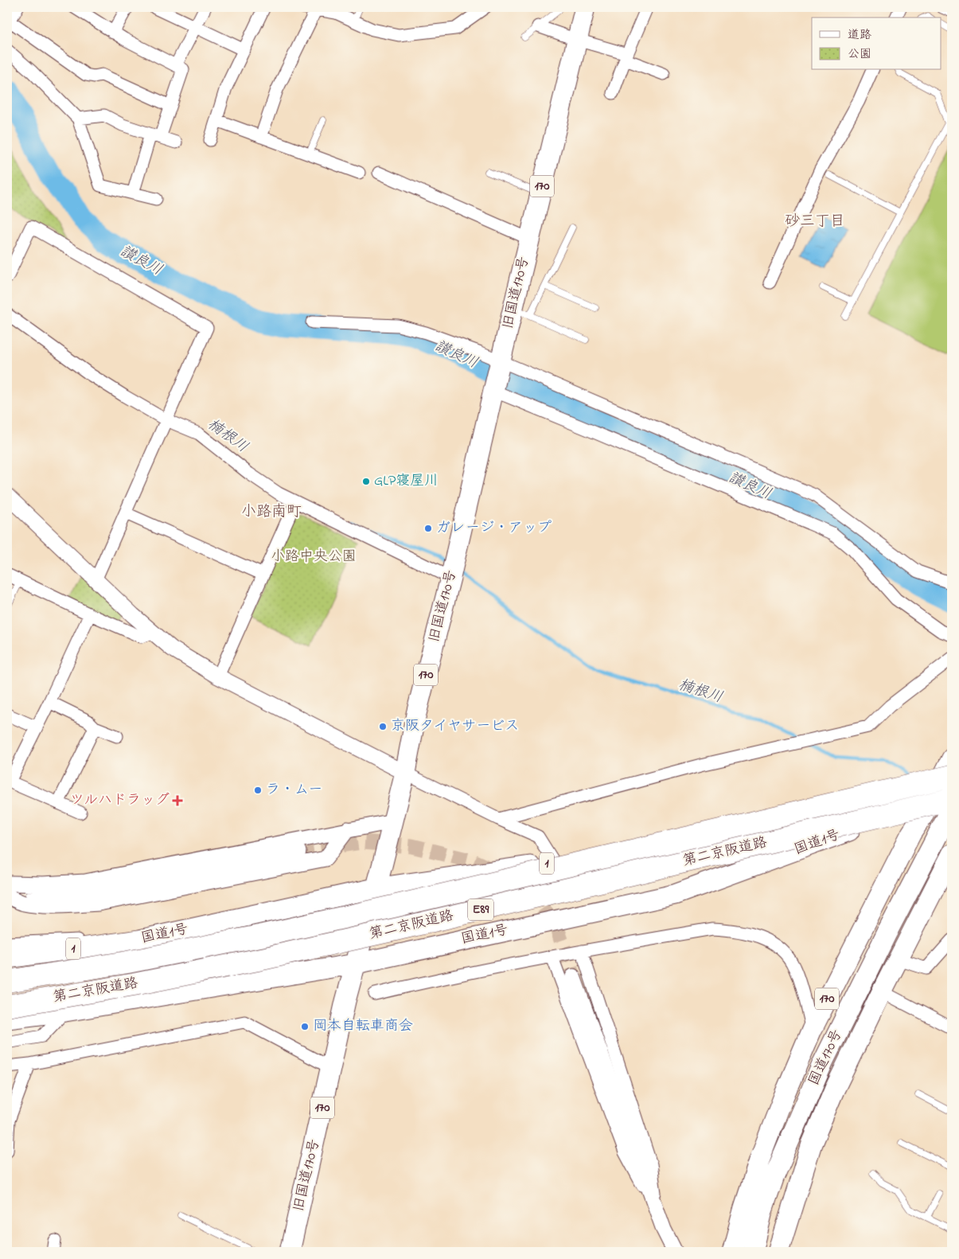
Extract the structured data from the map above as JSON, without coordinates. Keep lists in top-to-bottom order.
{
  "streets": {
    "highway": [
      "170",
      "旧国道170号",
      "国道1号",
      "第二京阪道路",
      "1",
      "E89",
      "国道170号"
    ]
  },
  "crossings": [
    ["170", "国道1号"],
    ["170", "第二京阪道路"],
    ["旧国道170号", "国道1号"],
    ["国道1号", "第二京阪道路"],
    ["国道1号", "国道170号"]
  ],
  "districts": ["砂三丁目", "小路南町"],
  "water": ["讃良川", "楠根川"],
  "parks": ["小路中央公園"],
  "places": {
    "other": [
      "GLP寝屋川",
      "ガレージ・アップ",
      "京阪タイヤサービス",
      "ラ・ムー",
      "岡本自転車商会"
    ],
    "health": ["ツルハドラッグ"]
  },
  "legend": ["道路", "公園"]
}
